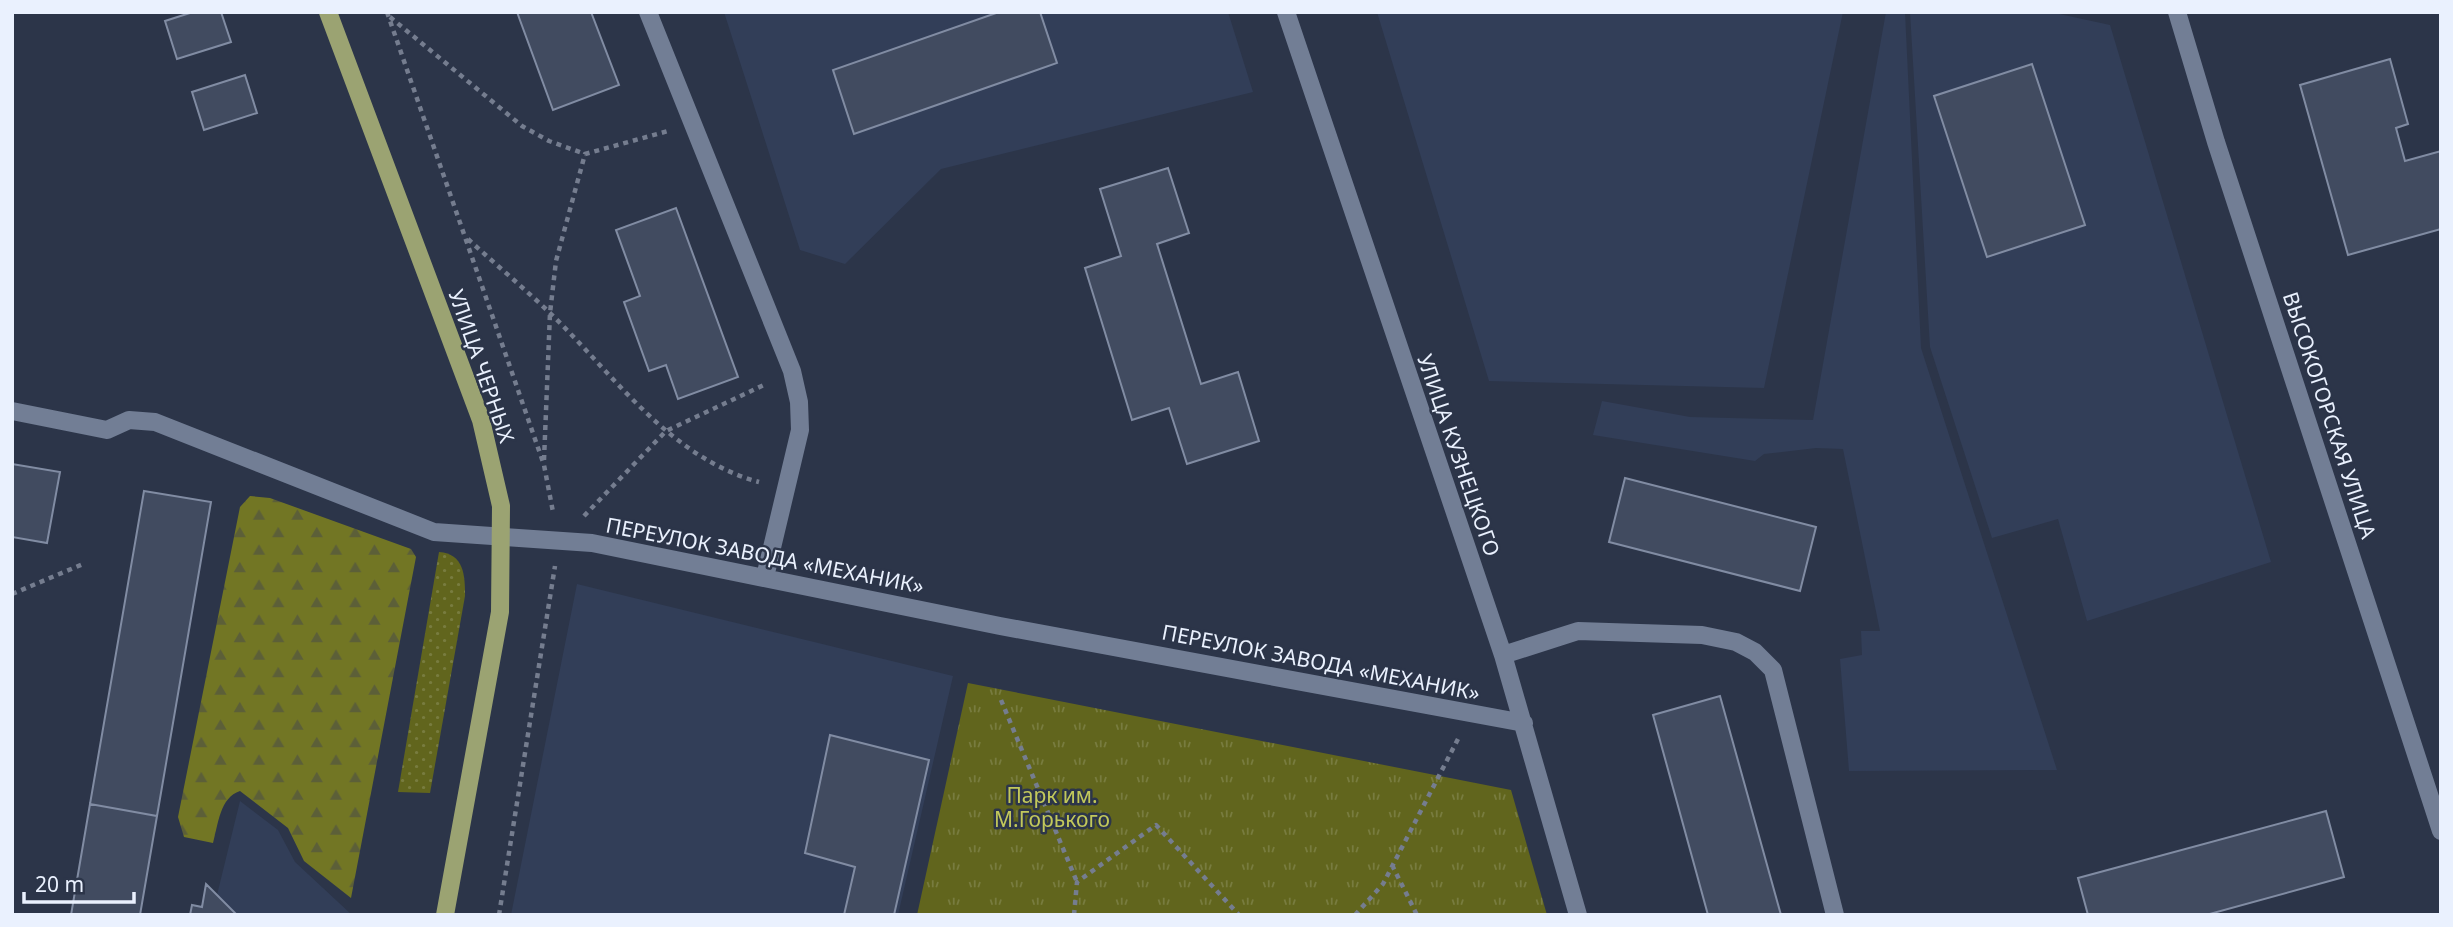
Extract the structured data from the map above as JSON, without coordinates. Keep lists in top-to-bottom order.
{
  "streets": {
    "main road": ["УЛИЦА ЧЕРНЫХ"],
    "street": ["ВЫСОКОГОРСКАЯ УЛИЦА", "УЛИЦА КУЗНЕЦКОГО", "ПЕРЕУЛОК ЗАВОДА «МЕХАНИК»"]
  },
  "crossings": [
    ["УЛИЦА ЧЕРНЫХ", "ПЕРЕУЛОК ЗАВОДА «МЕХАНИК»"],
    ["УЛИЦА КУЗНЕЦКОГО", "ПЕРЕУЛОК ЗАВОДА «МЕХАНИК»"]
  ],
  "parks": ["Парк им. М.Горького"],
  "scale_bar": "20 m"
}
